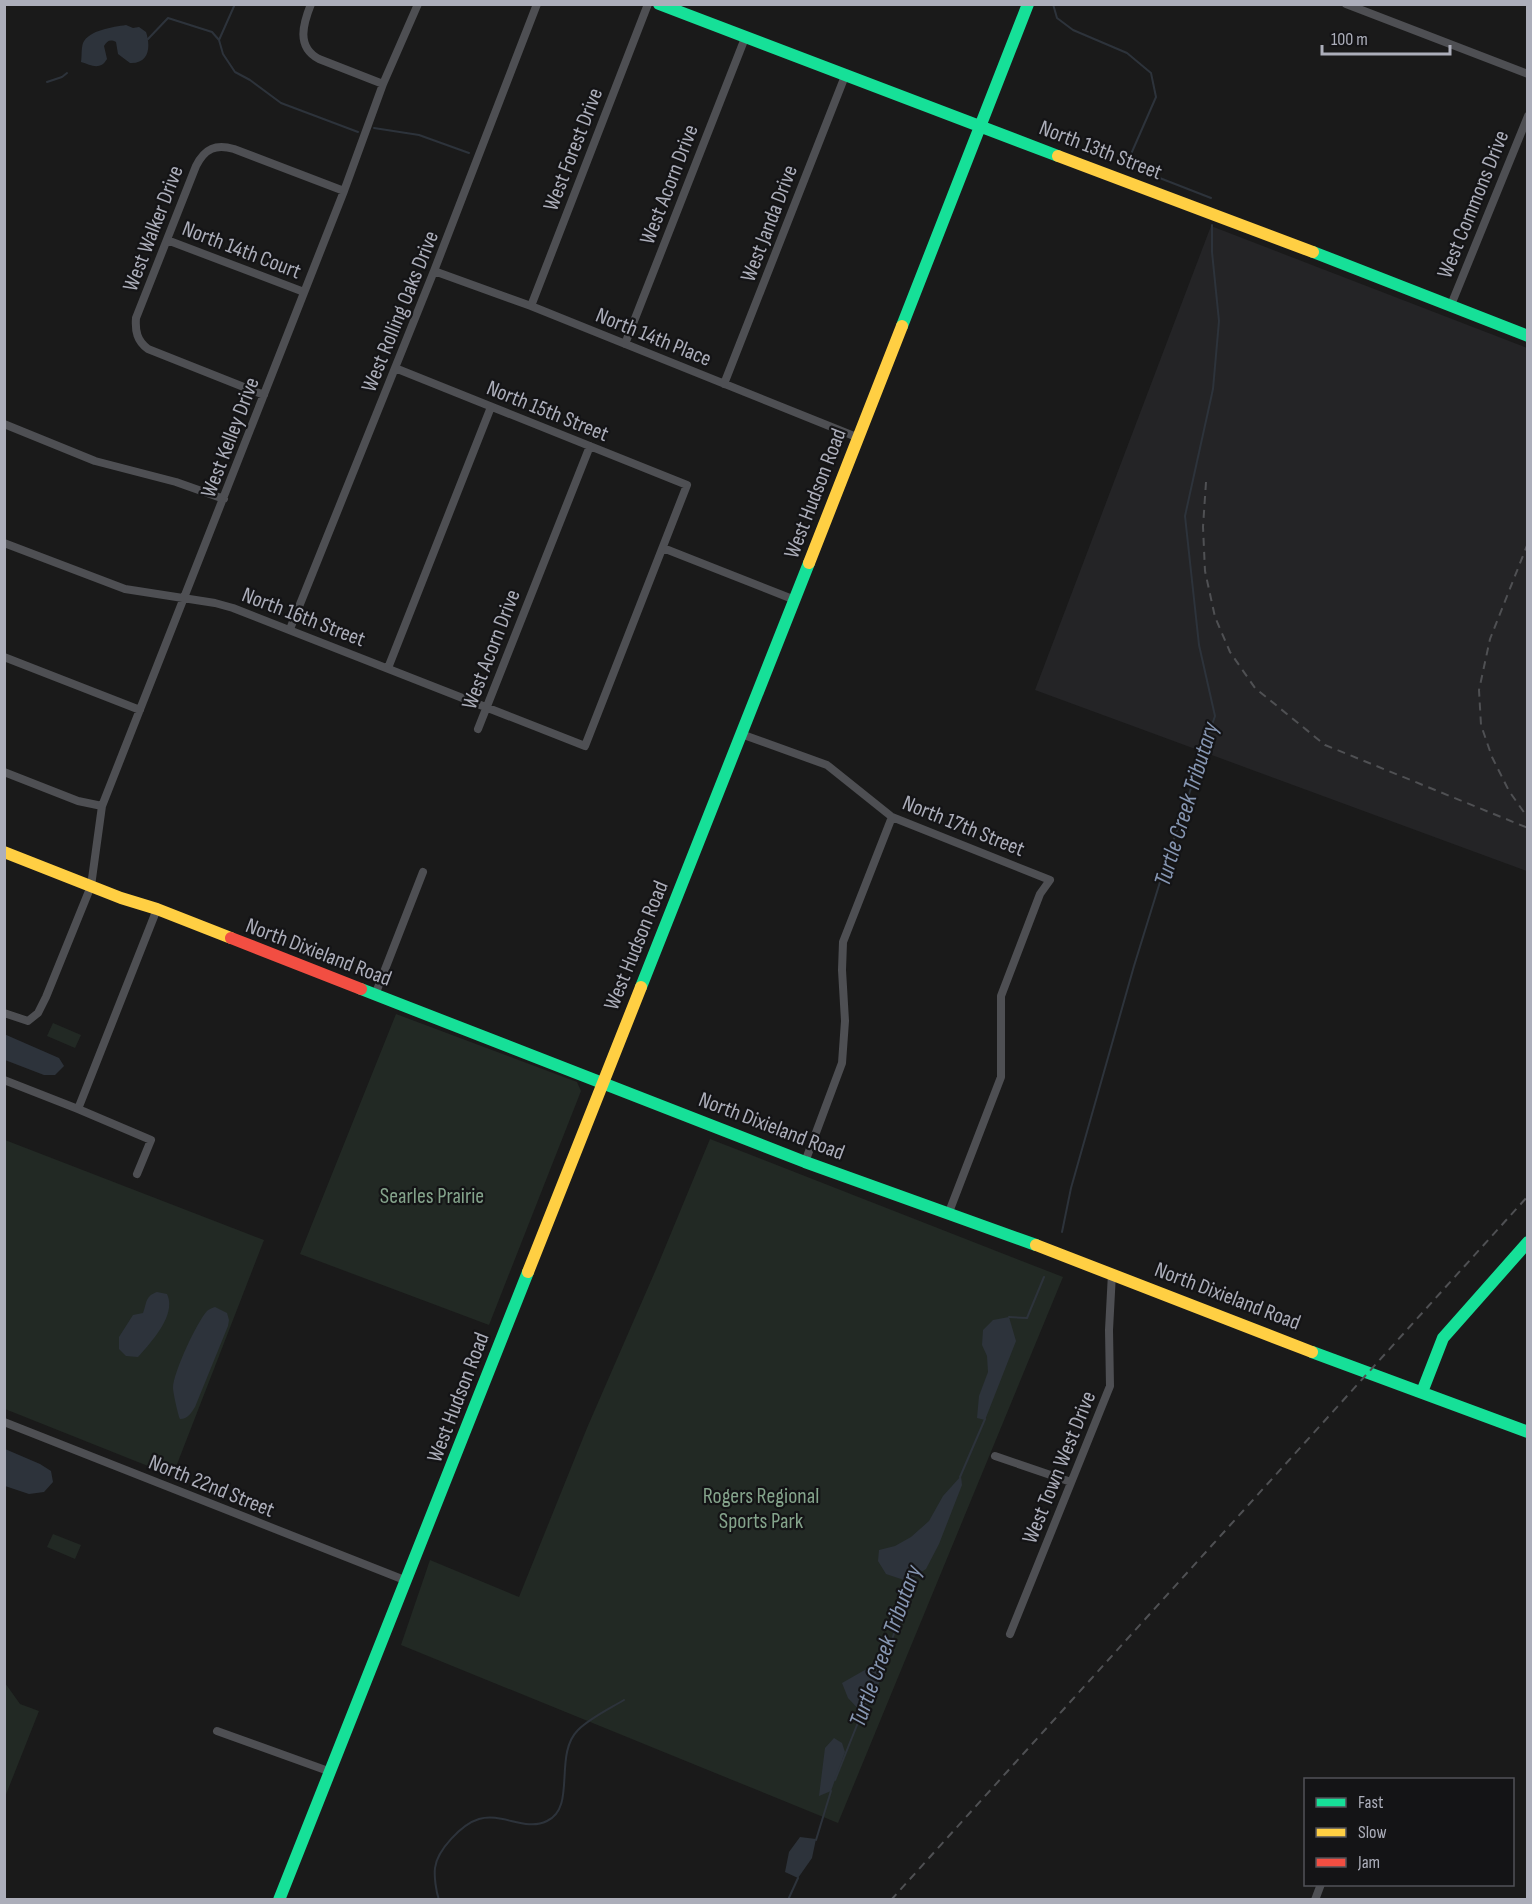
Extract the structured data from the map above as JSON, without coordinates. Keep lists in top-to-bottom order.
{
  "streets": {
    "main road": ["North 13th Street", "West Hudson Road", "North Dixieland Road"],
    "street": [
      "West Forest Drive",
      "West Acorn Drive",
      "West Commons Drive",
      "West Janda Drive",
      "West Walker Drive",
      "North 14th Court",
      "West Rolling Oaks Drive",
      "North 14th Place",
      "North 15th Street",
      "West Kelley Drive",
      "North 16th Street",
      "North 17th Street",
      "West Town West Drive",
      "North 22nd Street"
    ]
  },
  "crossings": [
    ["West Forest Drive", "North 14th Place"],
    ["North 13th Street", "West Acorn Drive"],
    ["North 13th Street", "West Commons Drive"],
    ["North 13th Street", "West Janda Drive"],
    ["North 13th Street", "West Hudson Road"],
    ["West Acorn Drive", "North 14th Place"],
    ["West Acorn Drive", "North 15th Street"],
    ["West Acorn Drive", "North 16th Street"],
    ["West Janda Drive", "North 14th Place"],
    ["West Walker Drive", "North 14th Court"],
    ["West Walker Drive", "West Kelley Drive"],
    ["North 14th Court", "West Kelley Drive"],
    ["West Rolling Oaks Drive", "North 14th Place"],
    ["West Rolling Oaks Drive", "North 15th Street"],
    ["West Rolling Oaks Drive", "North 16th Street"],
    ["North 14th Place", "West Hudson Road"],
    ["North 15th Street", "North 16th Street"],
    ["West Kelley Drive", "North 16th Street"],
    ["West Kelley Drive", "North Dixieland Road"],
    ["West Hudson Road", "North 17th Street"],
    ["West Hudson Road", "North Dixieland Road"],
    ["West Hudson Road", "North 22nd Street"],
    ["North 17th Street", "North Dixieland Road"],
    ["North Dixieland Road", "West Town West Drive"]
  ],
  "water": ["Turtle Creek Tributary"],
  "parks": ["Searles Prairie", "Rogers Regional Sports Park"],
  "legend": ["Fast", "Slow", "Jam"],
  "scale_bar": "100 m"
}
